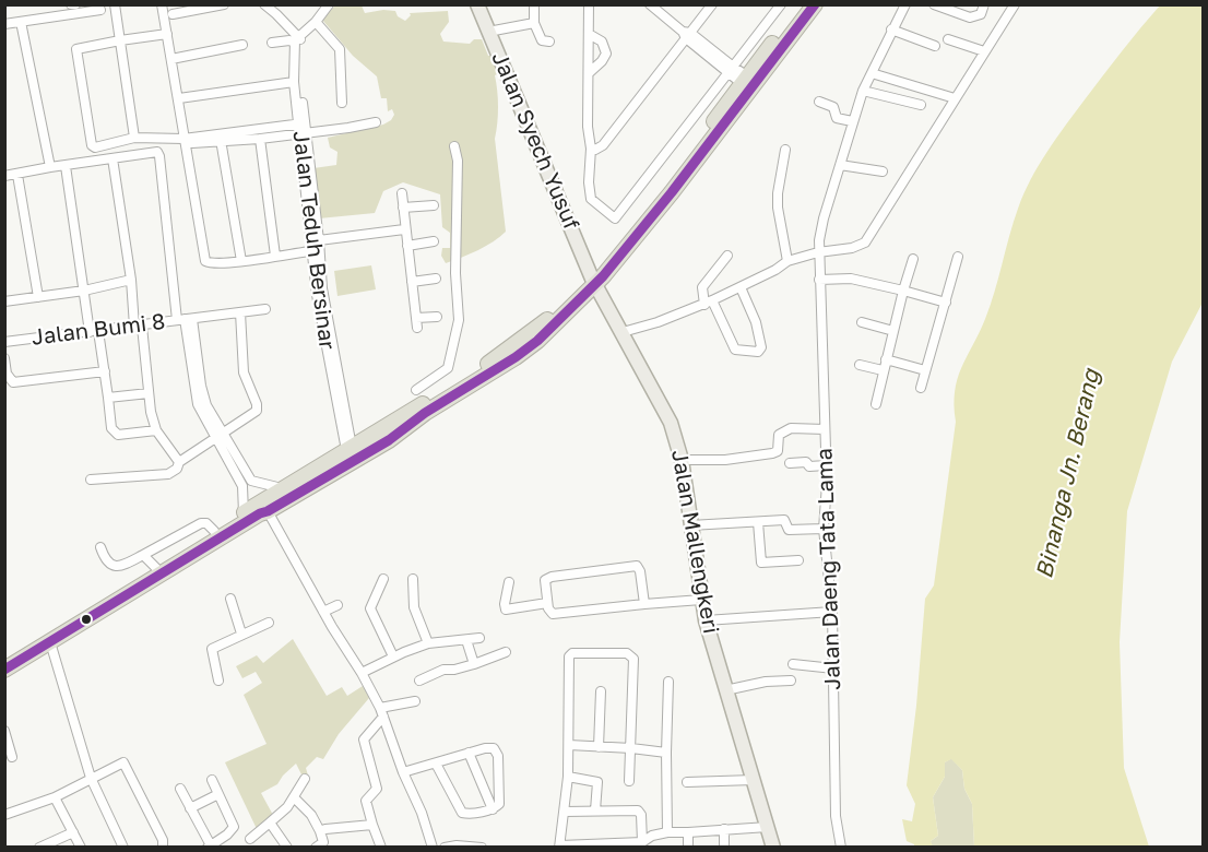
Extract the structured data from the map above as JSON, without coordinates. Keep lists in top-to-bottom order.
{
  "streets": {
    "main road": ["Jalan Syech Yusuf", "Jalan Mallengkeri"],
    "street": ["Jalan Teduh Bersinar", "Jalan Bumi 8", "Jalan Daeng Tata Lama"]
  },
  "crossings": [
    ["Jalan Syech Yusuf", "Jalan Mallengkeri"]
  ],
  "water": ["Binanga Jn. Berang"]
}
